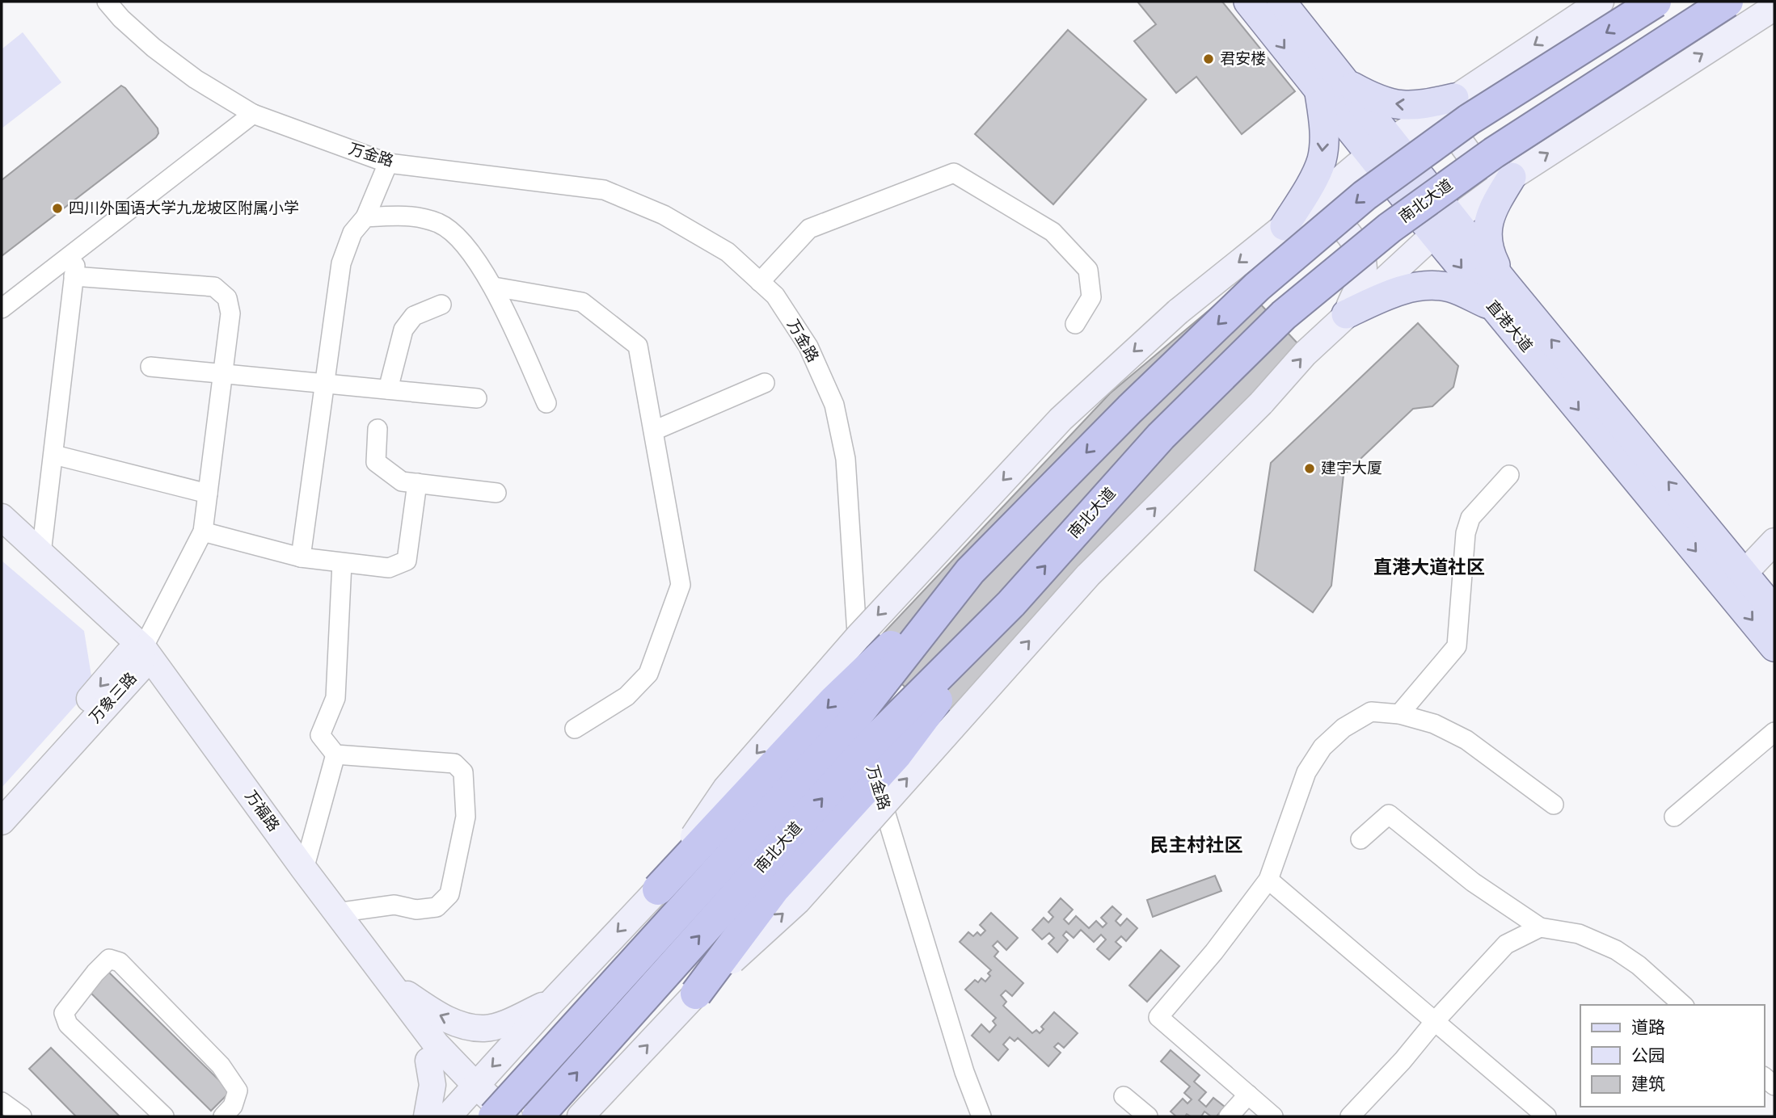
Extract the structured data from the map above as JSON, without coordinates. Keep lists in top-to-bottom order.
{
  "streets": {
    "highway": ["南北大道"],
    "main road": ["直港大道", "万象三路", "万福路"],
    "street": ["万金路"]
  },
  "crossings": [
    ["南北大道", "直港大道"],
    ["万象三路", "万福路"]
  ],
  "districts": ["直港大道社区", "民主村社区"],
  "places": ["君安楼", "四川外国语大学九龙坡区附属小学", "建宇大厦"],
  "legend": ["道路", "公园", "建筑"]
}
